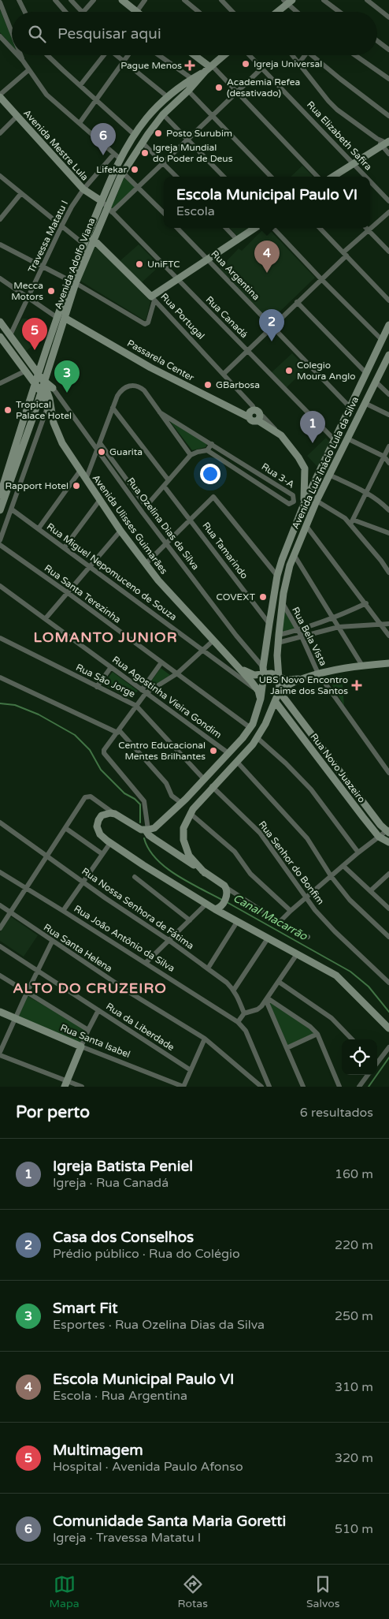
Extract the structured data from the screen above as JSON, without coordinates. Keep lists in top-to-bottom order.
{
  "streets": {
    "street": [
      "Rua Elizabeth Safira",
      "Avenida Mestre Lula",
      "Travessa Matatu I",
      "Avenida Adolfo Viana",
      "Rua Argentina",
      "Rua Portugal",
      "Rua Canadá",
      "Passarela Center",
      "Avenida Luiz Inácio Lula da Silva",
      "Rua 3-A",
      "Rua Ozelina Dias da Silva",
      "Avenida Ulisses Guimarães",
      "Rua Tamarindo",
      "Rua Miguel Nepomuceno de Souza",
      "Rua Santa Terezinha",
      "Rua Bela Vista",
      "Rua São Jorge",
      "Rua Agostinha Vieira Gondim",
      "Rua Novo Juazeiro",
      "Rua Senhor do Bonfim",
      "Rua Nossa Senhora de Fátima",
      "Rua João Antônio da Silva",
      "Rua Santa Helena",
      "Rua da Liberdade",
      "Rua Santa Isabel"
    ]
  },
  "crossings": [
    ["Avenida Mestre Lula", "Travessa Matatu I"],
    ["Avenida Mestre Lula", "Avenida Adolfo Viana"],
    ["Avenida Mestre Lula", "Rua Canadá"],
    ["Travessa Matatu I", "Avenida Adolfo Viana"],
    ["Avenida Adolfo Viana", "Rua Portugal"],
    ["Avenida Adolfo Viana", "Rua Canadá"],
    ["Avenida Adolfo Viana", "Passarela Center"],
    ["Rua Argentina", "Avenida Luiz Inácio Lula da Silva"],
    ["Rua Portugal", "Passarela Center"],
    ["Rua Canadá", "Avenida Luiz Inácio Lula da Silva"],
    ["Avenida Luiz Inácio Lula da Silva", "Rua Ozelina Dias da Silva"],
    ["Avenida Luiz Inácio Lula da Silva", "Rua Tamarindo"],
    ["Avenida Luiz Inácio Lula da Silva", "Rua Santa Terezinha"],
    ["Avenida Luiz Inácio Lula da Silva", "Rua Bela Vista"],
    ["Avenida Luiz Inácio Lula da Silva", "Rua São Jorge"],
    ["Avenida Luiz Inácio Lula da Silva", "Rua Agostinha Vieira Gondim"],
    ["Avenida Luiz Inácio Lula da Silva", "Rua Novo Juazeiro"],
    ["Avenida Luiz Inácio Lula da Silva", "Rua Senhor do Bonfim"]
  ],
  "districts": ["LOMANTO JUNIOR", "ALTO DO CRUZEIRO"],
  "water": ["Canal Macarrão"],
  "places": {
    "other": [
      "Igreja Universal",
      "Academia Refea (desativado)",
      "Posto Surubim",
      "Igreja Mundial do Poder de Deus",
      "Lifekar",
      "UniFTC",
      "Mecca Motors",
      "Colegio Moura Anglo",
      "GBarbosa",
      "Tropical Palace Hotel",
      "Guarita",
      "Rapport Hotel",
      "COVEXT",
      "Centro Educacional Mentes Brilhantes"
    ],
    "health": ["Pague Menos", "UBS Novo Encontro Jaime dos Santos"]
  },
  "page": {
    "search": "Pesquisar aqui",
    "pins": [
      "6",
      "4",
      "2",
      "5",
      "3",
      "1"
    ],
    "popup": ["Escola Municipal Paulo VI", "Escola"],
    "heading": ["Por perto", "6 resultados"],
    "list": [
      {
        "mark": "1",
        "name": "Igreja Batista Peniel",
        "note": "Igreja · Rua Canadá",
        "value": "160 m"
      },
      {
        "mark": "2",
        "name": "Casa dos Conselhos",
        "note": "Prédio público · Rua do Colégio",
        "value": "220 m"
      },
      {
        "mark": "3",
        "name": "Smart Fit",
        "note": "Esportes · Rua Ozelina Dias da Silva",
        "value": "250 m"
      },
      {
        "mark": "4",
        "name": "Escola Municipal Paulo VI",
        "note": "Escola · Rua Argentina",
        "value": "310 m"
      },
      {
        "mark": "5",
        "name": "Multimagem",
        "note": "Hospital · Avenida Paulo Afonso",
        "value": "320 m"
      },
      {
        "mark": "6",
        "name": "Comunidade Santa Maria Goretti",
        "note": "Igreja · Travessa Matatu I",
        "value": "510 m"
      }
    ],
    "nav": ["Mapa", "Rotas", "Salvos"]
  }
}
